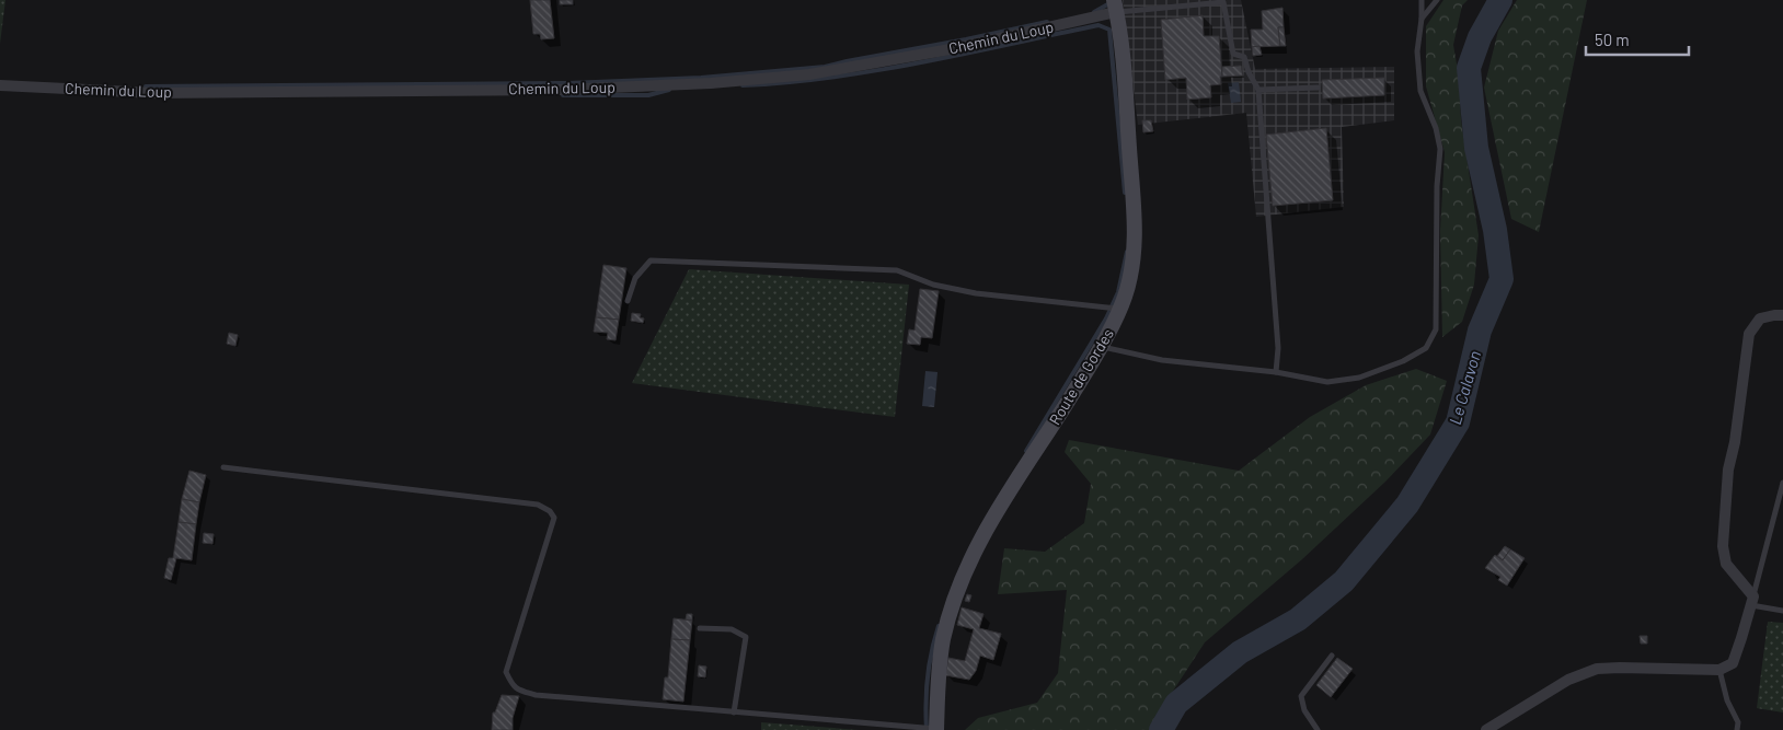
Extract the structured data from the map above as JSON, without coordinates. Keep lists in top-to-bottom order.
{
  "streets": {
    "street": ["Chemin du Loup", "Route de Gordes"]
  },
  "crossings": [
    ["Chemin du Loup", "Route de Gordes"]
  ],
  "water": ["Le Calavon"],
  "scale_bar": "50 m"
}
